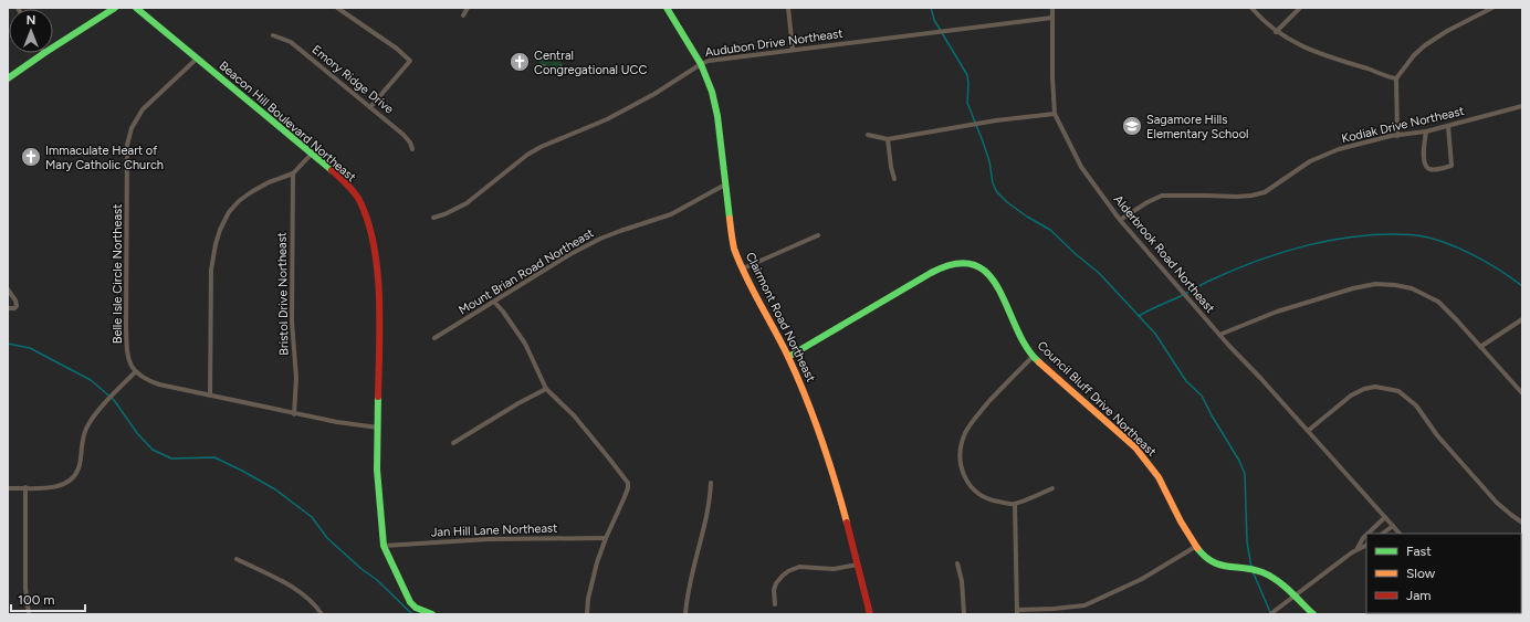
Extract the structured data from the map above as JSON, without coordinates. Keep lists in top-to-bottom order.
{
  "streets": {
    "street": [
      "Audubon Drive Northeast",
      "Emory Ridge Drive",
      "Beacon Hill Boulevard Northeast",
      "Kodiak Drive Northeast",
      "Alderbrook Road Northeast",
      "Mount Brian Road Northeast",
      "Belle Isle Circle Northeast",
      "Bristol Drive Northeast",
      "Clairmont Road Northeast",
      "Council Bluff Drive Northeast",
      "Jan Hill Lane Northeast"
    ]
  },
  "crossings": [
    ["Audubon Drive Northeast", "Clairmont Road Northeast"],
    ["Beacon Hill Boulevard Northeast", "Belle Isle Circle Northeast"],
    ["Beacon Hill Boulevard Northeast", "Jan Hill Lane Northeast"],
    ["Kodiak Drive Northeast", "Alderbrook Road Northeast"],
    ["Mount Brian Road Northeast", "Clairmont Road Northeast"],
    ["Clairmont Road Northeast", "Council Bluff Drive Northeast"]
  ],
  "places": {
    "church": ["Central Congregational UCC", "Immaculate Heart of Mary Catholic Church"],
    "school or university": ["Sagamore Hills Elementary School"]
  },
  "legend": ["Fast", "Slow", "Jam"],
  "scale_bar": "100 m",
  "north": "top"
}
